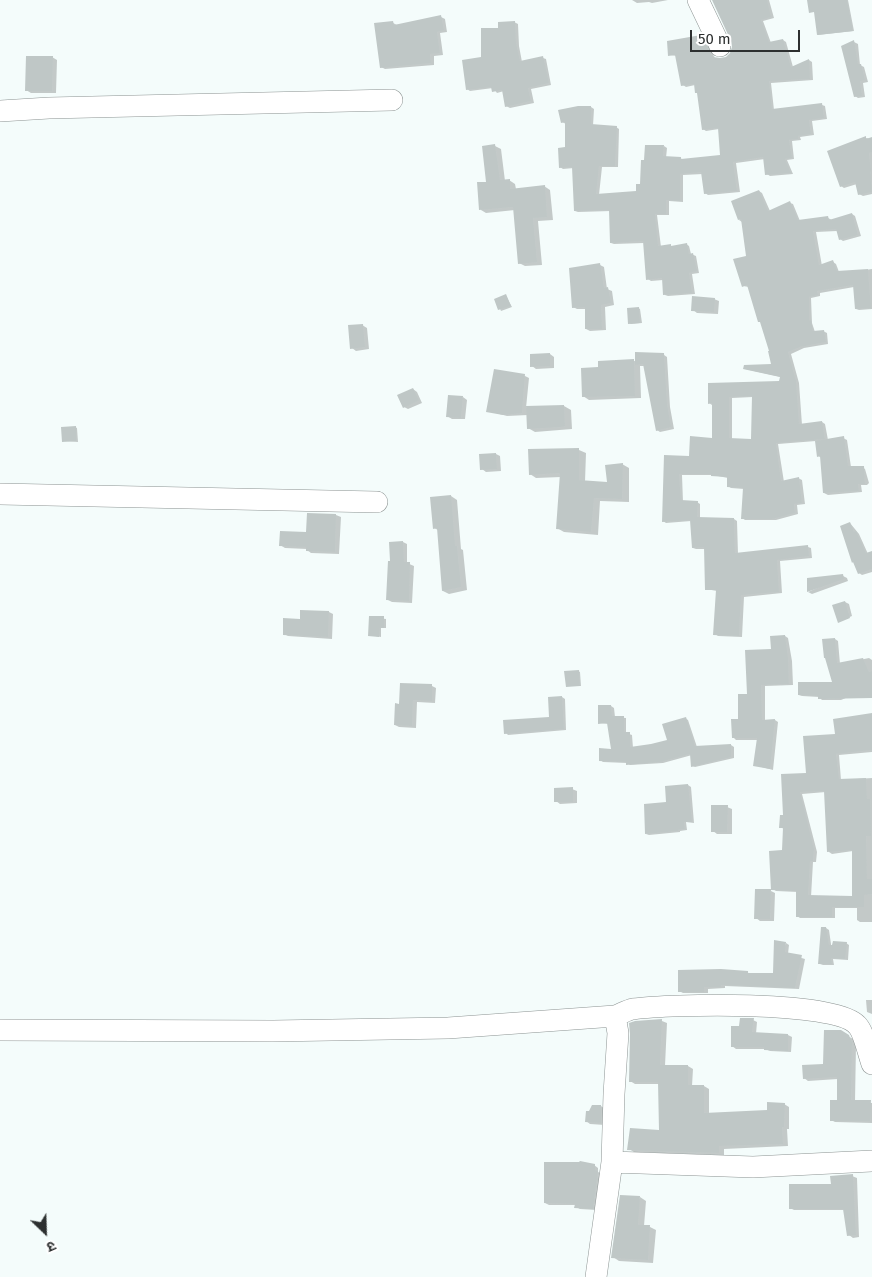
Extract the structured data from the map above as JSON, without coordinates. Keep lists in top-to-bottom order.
{
  "scale_bar": "50 m",
  "north": "bottom right"
}
